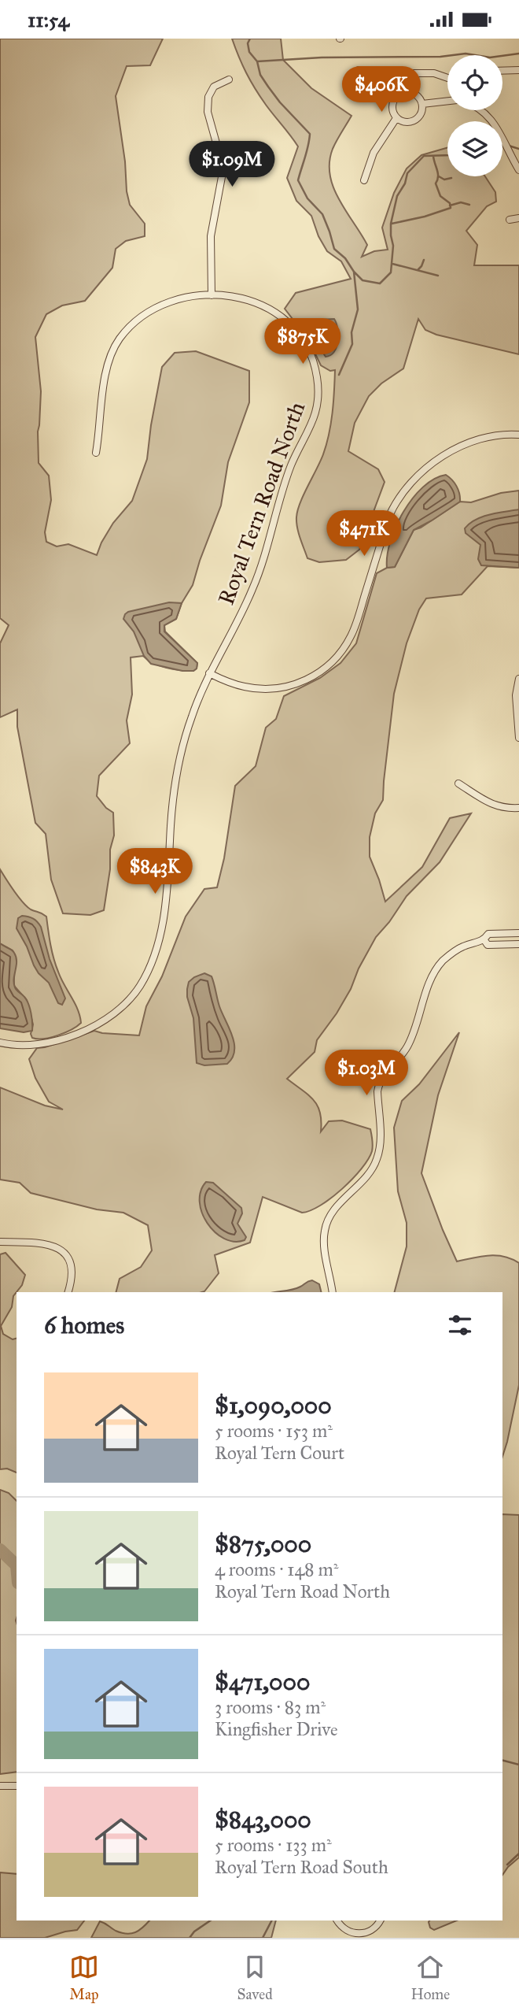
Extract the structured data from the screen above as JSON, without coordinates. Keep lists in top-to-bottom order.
{
  "streets": {
    "street": ["Royal Tern Road North"]
  },
  "page": {
    "status": "11:54",
    "price": [
      "$406K",
      "$1.09M",
      "$875K",
      "$471K",
      "$843K",
      "$1.03M"
    ],
    "heading": "6 homes",
    "list": [
      {
        "name": "$1,090,000",
        "note": "5 rooms · 153 m² · Royal Tern Court"
      },
      {
        "name": "$875,000",
        "note": "4 rooms · 148 m² · Royal Tern Road North"
      },
      {
        "name": "$471,000",
        "note": "3 rooms · 83 m² · Kingfisher Drive"
      },
      {
        "name": "$843,000",
        "note": "5 rooms · 133 m² · Royal Tern Road South"
      }
    ],
    "tabs": ["Map", "Saved", "Home"]
  }
}
